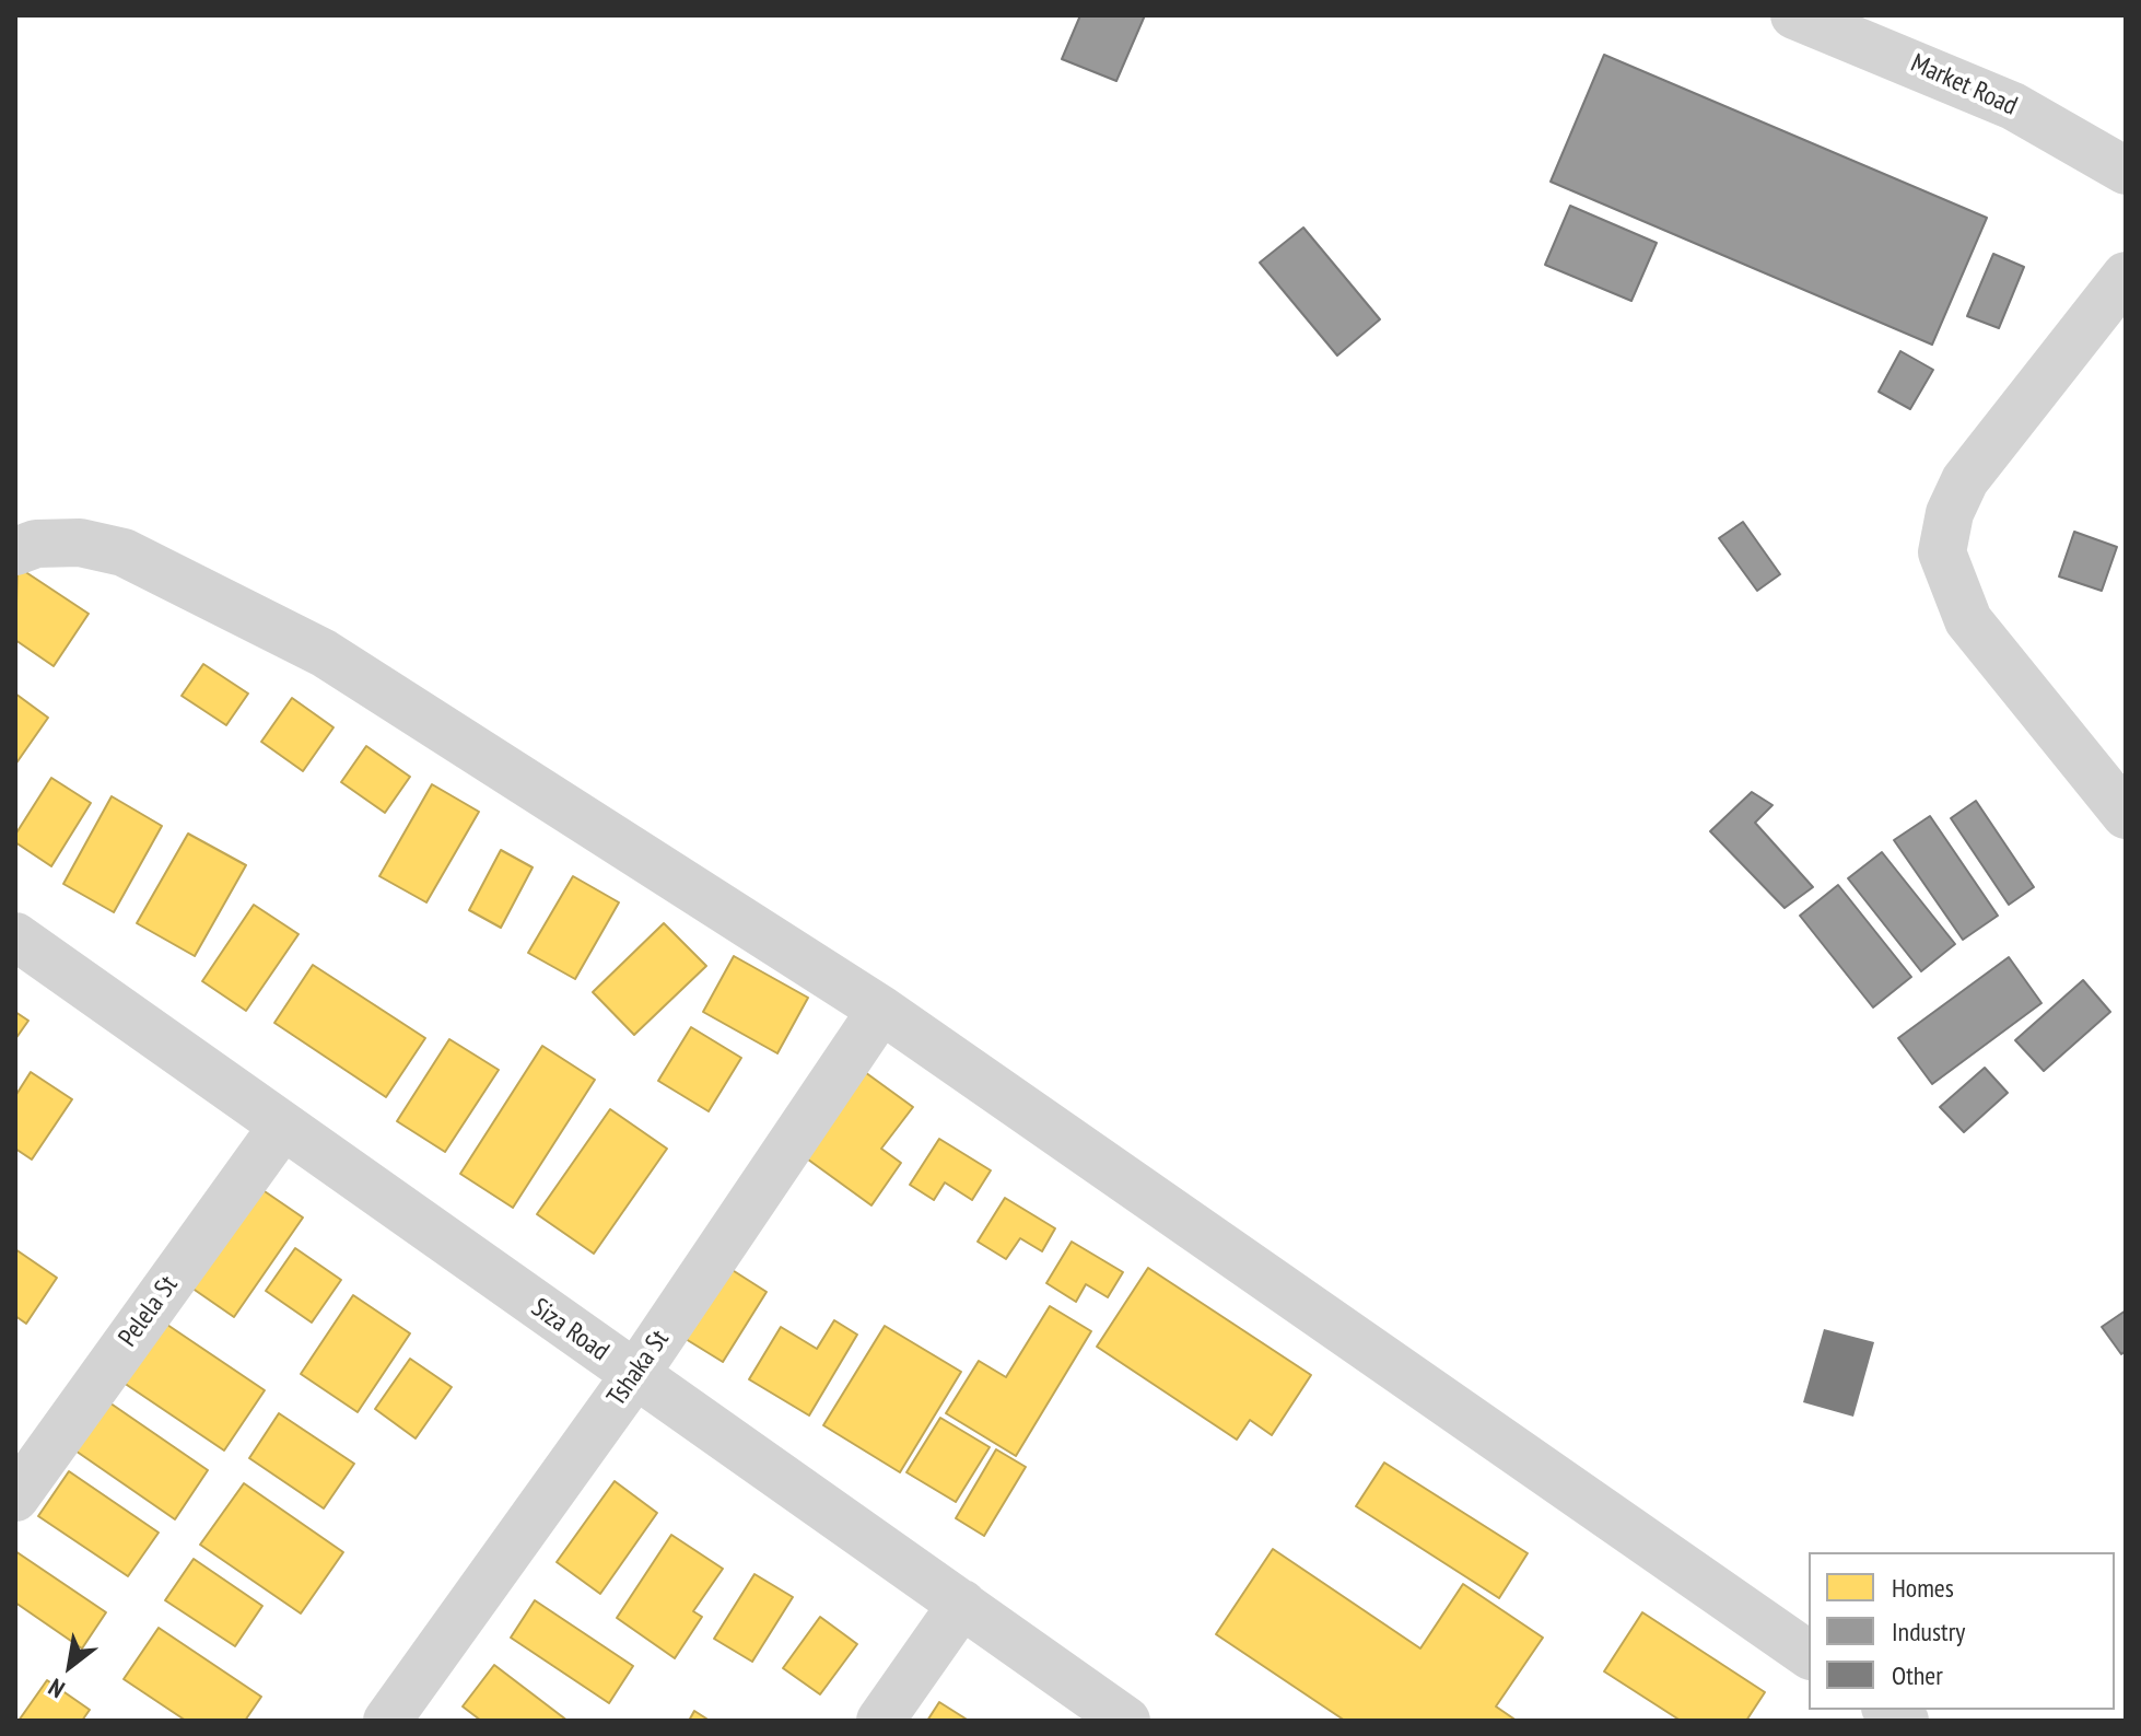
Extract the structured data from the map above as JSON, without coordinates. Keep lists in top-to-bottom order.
{
  "streets": {
    "street": [
      "Market Road",
      "Pelela St",
      "Siza Road",
      "Tshaka St"
    ]
  },
  "crossings": [
    ["Pelela St", "Siza Road"],
    ["Siza Road", "Tshaka St"]
  ],
  "legend": ["Homes", "Industry", "Other"],
  "north": "bottom left"
}
